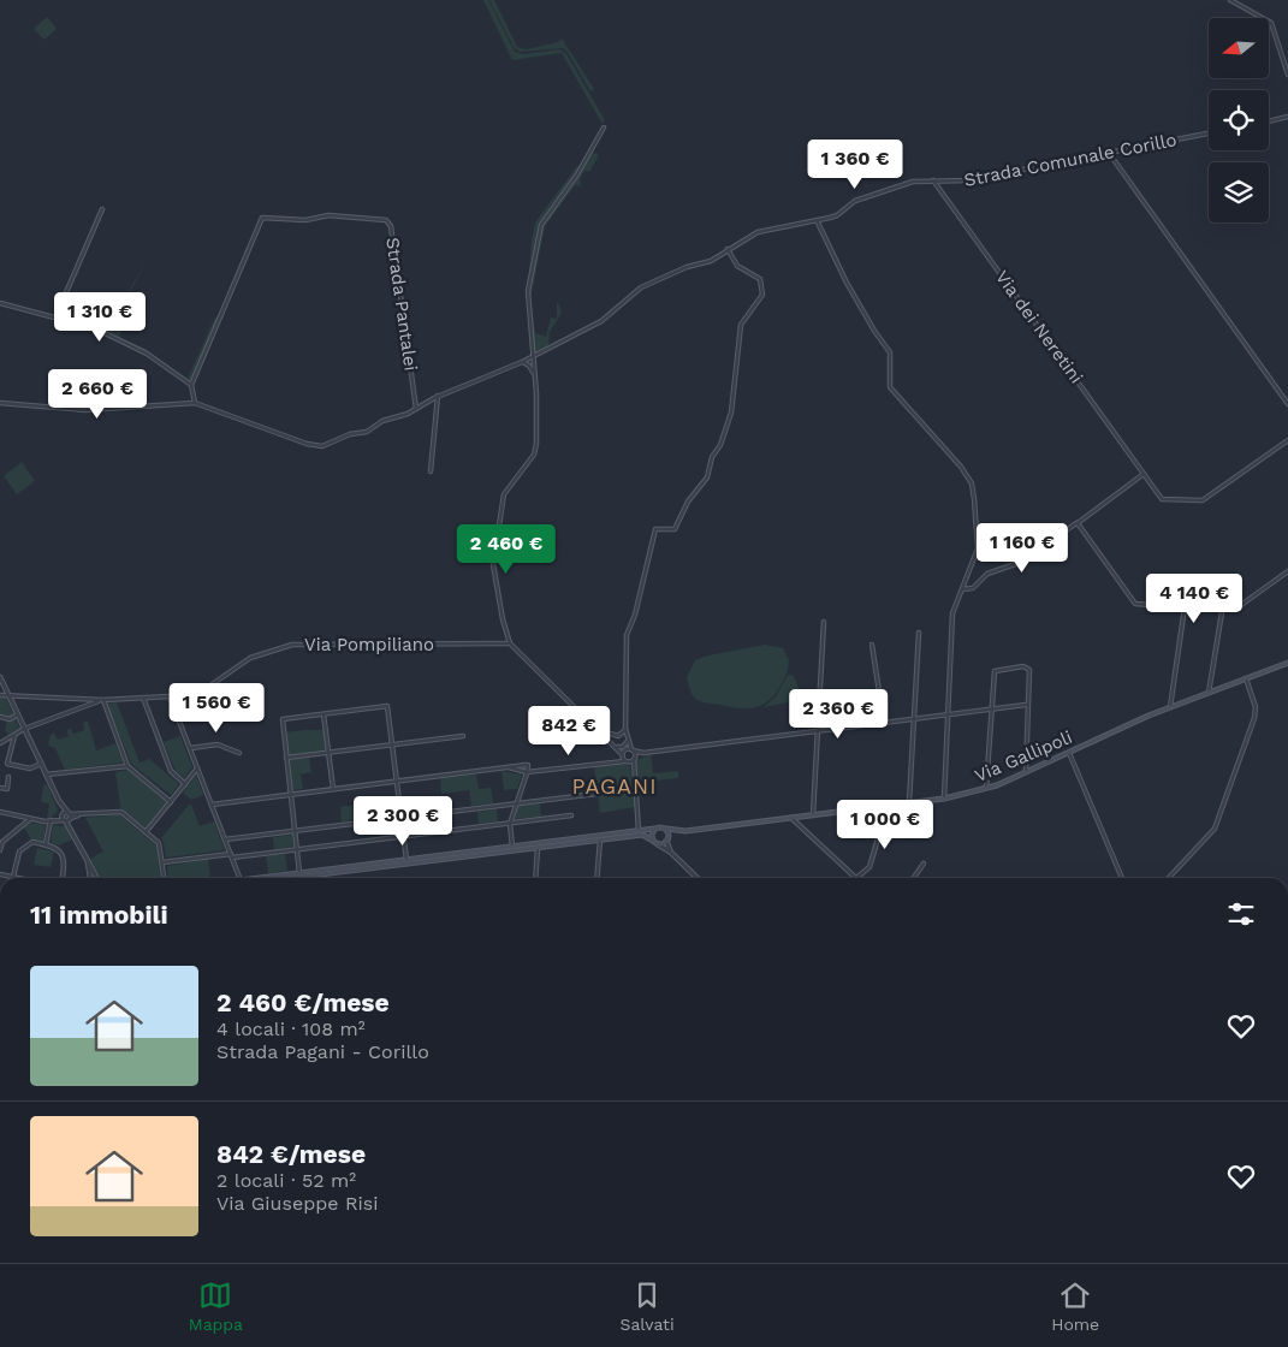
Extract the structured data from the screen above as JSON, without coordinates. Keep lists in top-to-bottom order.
{
  "streets": {
    "main road": ["Via Gallipoli"],
    "street": [
      "Strada Comunale Corillo",
      "Strada Pantalei",
      "Via dei Neretini",
      "Via Pompiliano"
    ]
  },
  "crossings": [
    ["Strada Comunale Corillo", "Strada Pantalei"],
    ["Strada Comunale Corillo", "Via dei Neretini"]
  ],
  "districts": ["PAGANI"],
  "north": "left",
  "page": {
    "price": [
      "1 360 €",
      "1 310 €",
      "2 660 €",
      "1 160 €",
      "2 460 €",
      "4 140 €",
      "1 560 €",
      "2 360 €",
      "842 €",
      "2 300 €",
      "1 000 €"
    ],
    "heading": "11 immobili",
    "list": [
      {
        "name": "2 460 €/mese",
        "note": "4 locali · 108 m² · Strada Pagani - Corillo"
      },
      {
        "name": "842 €/mese",
        "note": "2 locali · 52 m² · Via Giuseppe Risi"
      }
    ],
    "tabs": ["Mappa", "Salvati", "Home"]
  }
}
